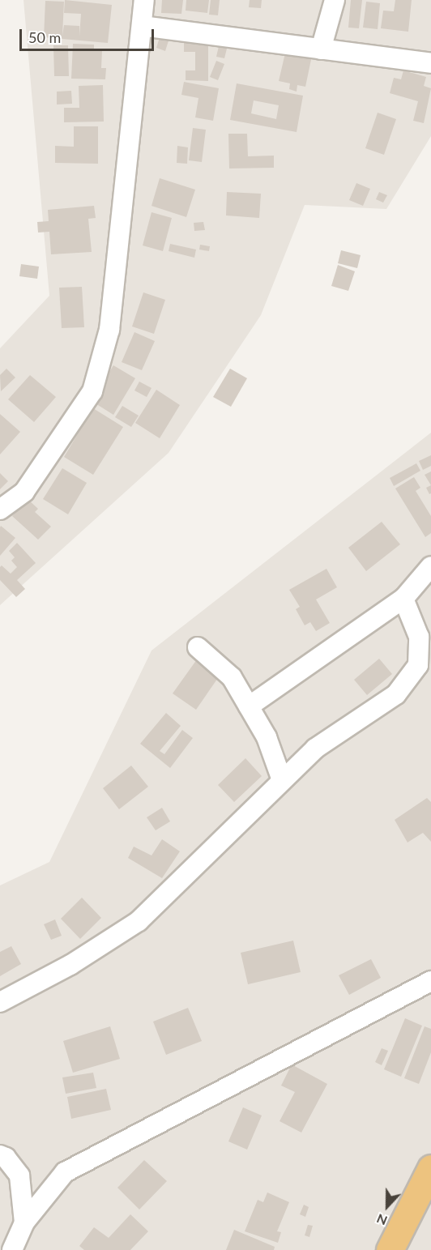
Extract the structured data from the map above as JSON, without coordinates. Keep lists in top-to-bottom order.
{
  "scale_bar": "50 m",
  "north": "bottom"
}
